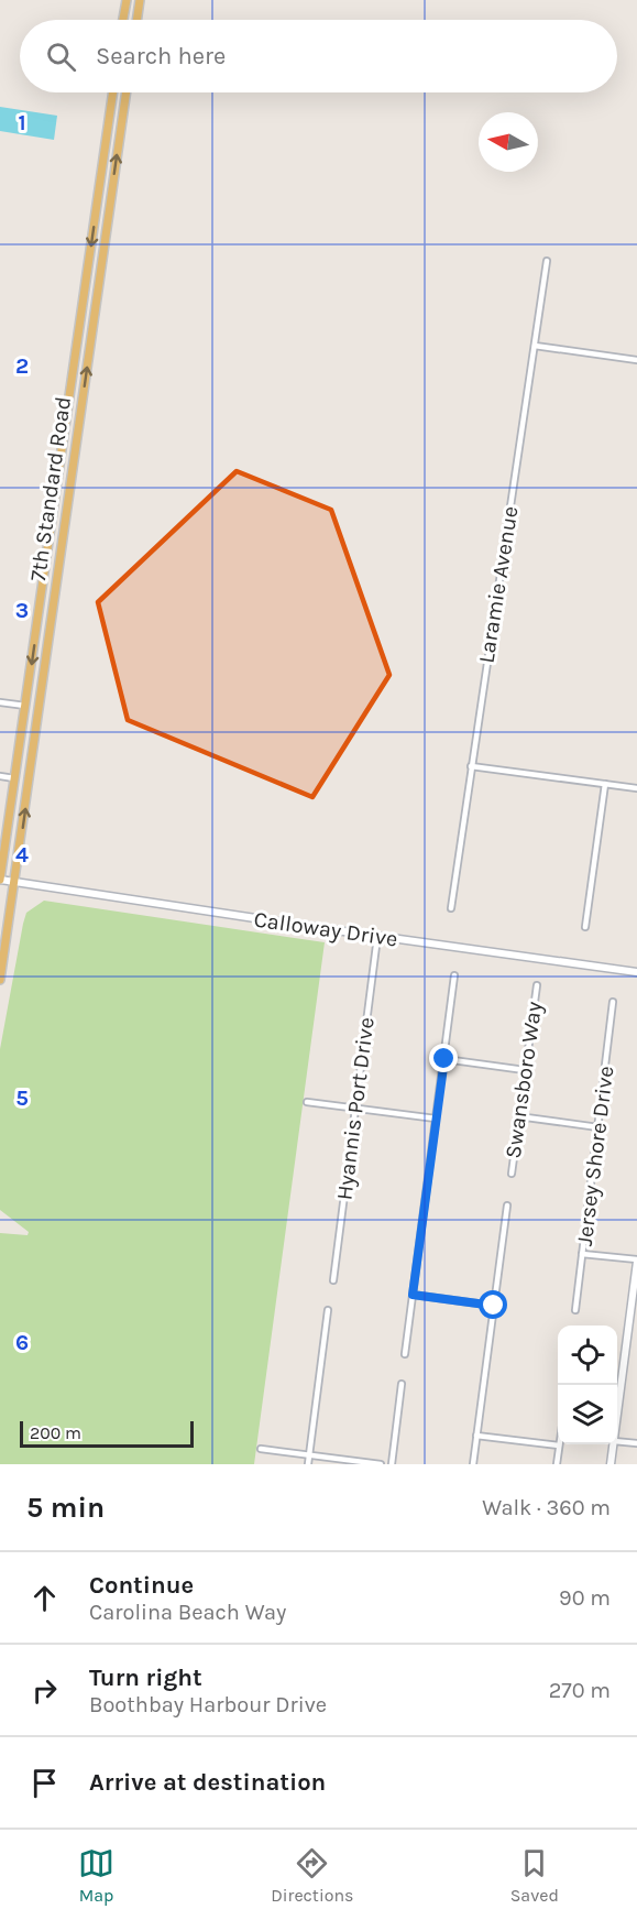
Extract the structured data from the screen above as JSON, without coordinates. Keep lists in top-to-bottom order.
{
  "streets": {
    "main road": ["7th Standard Road", "Calloway Drive"],
    "street": [
      "Laramie Avenue",
      "Swansboro Way",
      "Hyannis Port Drive",
      "Jersey Shore Drive"
    ]
  },
  "crossings": [
    ["7th Standard Road", "Calloway Drive"],
    ["Calloway Drive", "Hyannis Port Drive"]
  ],
  "scale_bar": "200 m",
  "north": "left",
  "page": {
    "search": "Search here",
    "scale": "200 m",
    "heading": ["5 min", "Walk · 360 m"],
    "list": [
      ["Continue", "Carolina Beach Way", "90 m"],
      ["Turn right", "Boothbay Harbour Drive", "270 m"],
      "Arrive at destination"
    ],
    "nav": ["Map", "Directions", "Saved"]
  },
  "grid": {
    "rows": [
      "1",
      "2",
      "3",
      "4",
      "5",
      "6"
    ]
  }
}
